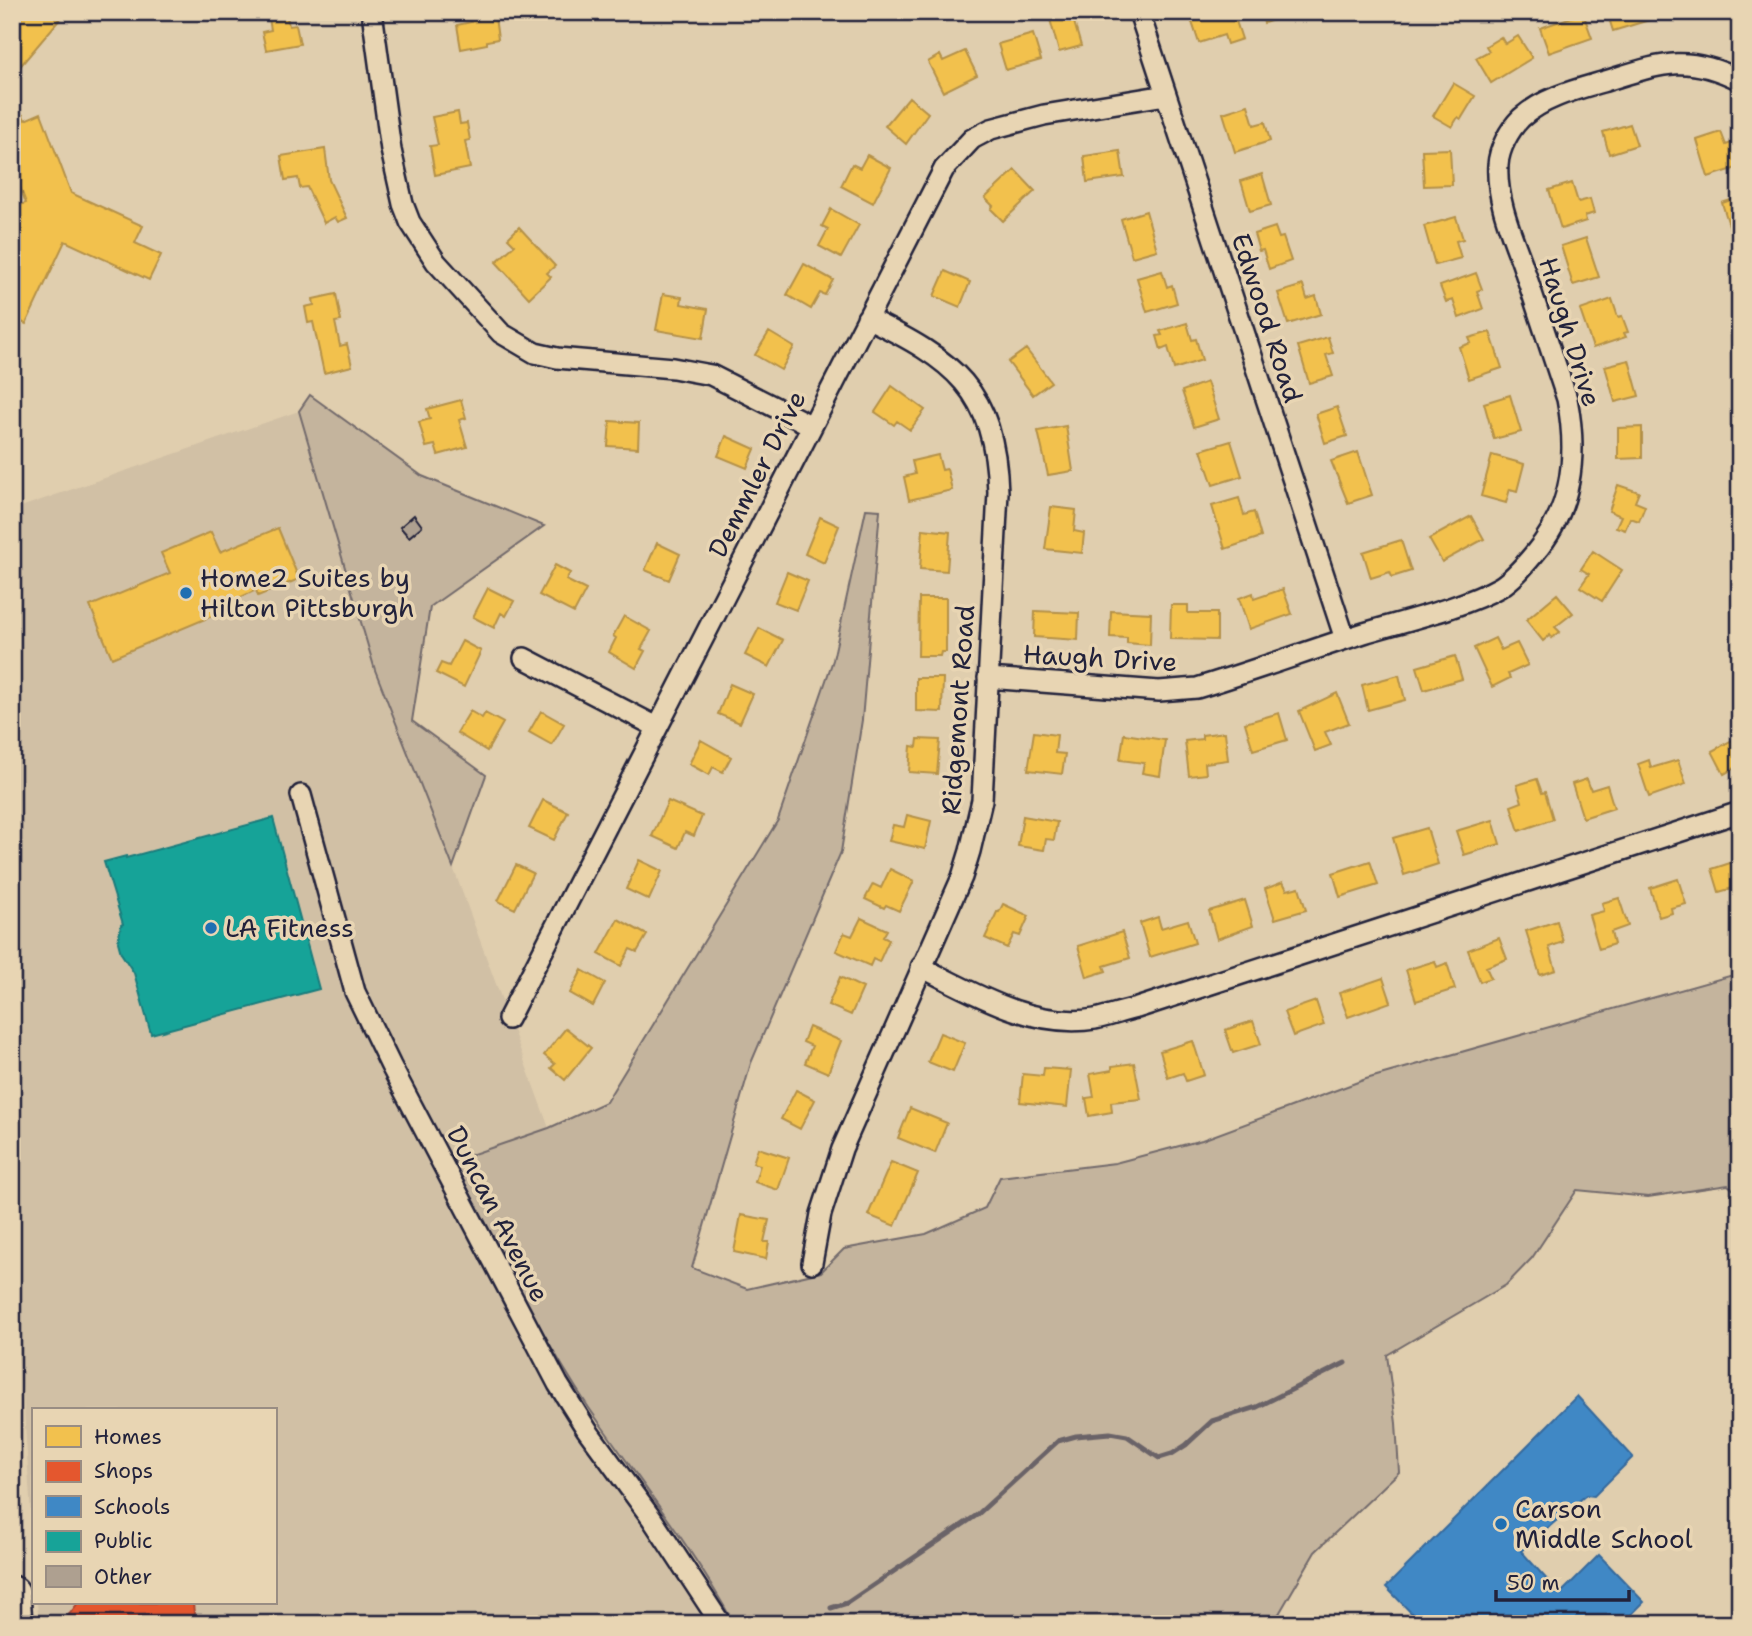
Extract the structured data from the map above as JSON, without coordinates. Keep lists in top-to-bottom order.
{
  "streets": {
    "street": [
      "Edwood Road",
      "Haugh Drive",
      "Demmler Drive",
      "Ridgemont Road",
      "Duncan Avenue"
    ]
  },
  "crossings": [
    ["Edwood Road", "Haugh Drive"],
    ["Edwood Road", "Demmler Drive"],
    ["Haugh Drive", "Ridgemont Road"],
    ["Demmler Drive", "Ridgemont Road"]
  ],
  "places": ["Home2 Suites by Hilton Pittsburgh", "LA Fitness", "Carson Middle School"],
  "legend": [
    "Homes",
    "Shops",
    "Schools",
    "Public",
    "Other"
  ],
  "scale_bar": "50 m"
}
